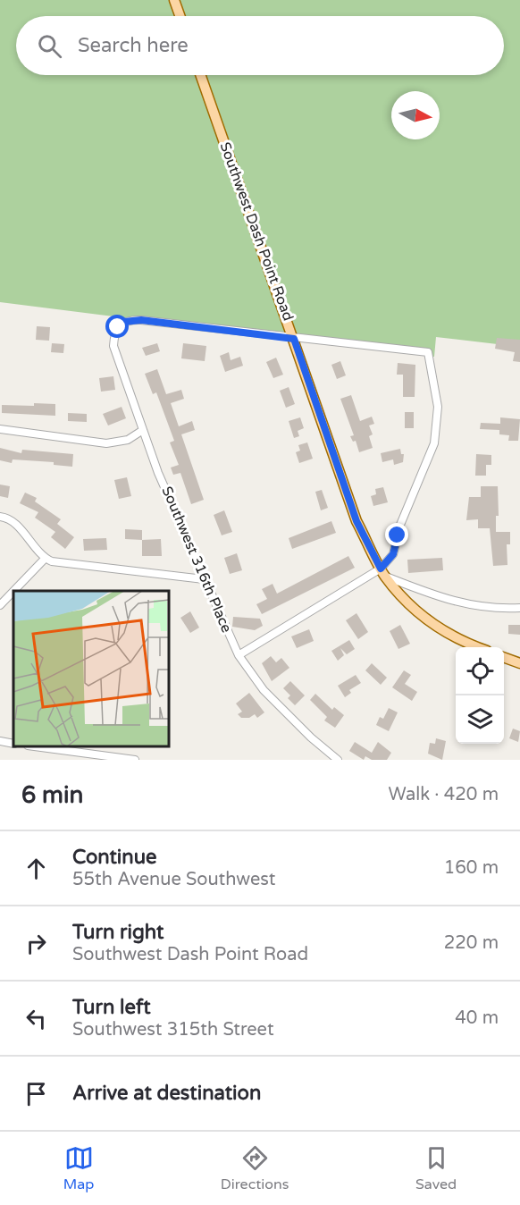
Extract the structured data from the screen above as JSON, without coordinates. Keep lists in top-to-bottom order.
{
  "streets": {
    "main road": ["Southwest Dash Point Road"],
    "street": ["Southwest 316th Place"]
  },
  "crossings": [
    ["Southwest Dash Point Road", "Southwest 316th Place"]
  ],
  "north": "right",
  "page": {
    "search": "Search here",
    "heading": ["6 min", "Walk · 420 m"],
    "list": [
      ["Continue", "55th Avenue Southwest", "160 m"],
      ["Turn right", "Southwest Dash Point Road", "220 m"],
      ["Turn left", "Southwest 315th Street", "40 m"],
      "Arrive at destination"
    ],
    "nav": ["Map", "Directions", "Saved"]
  }
}
